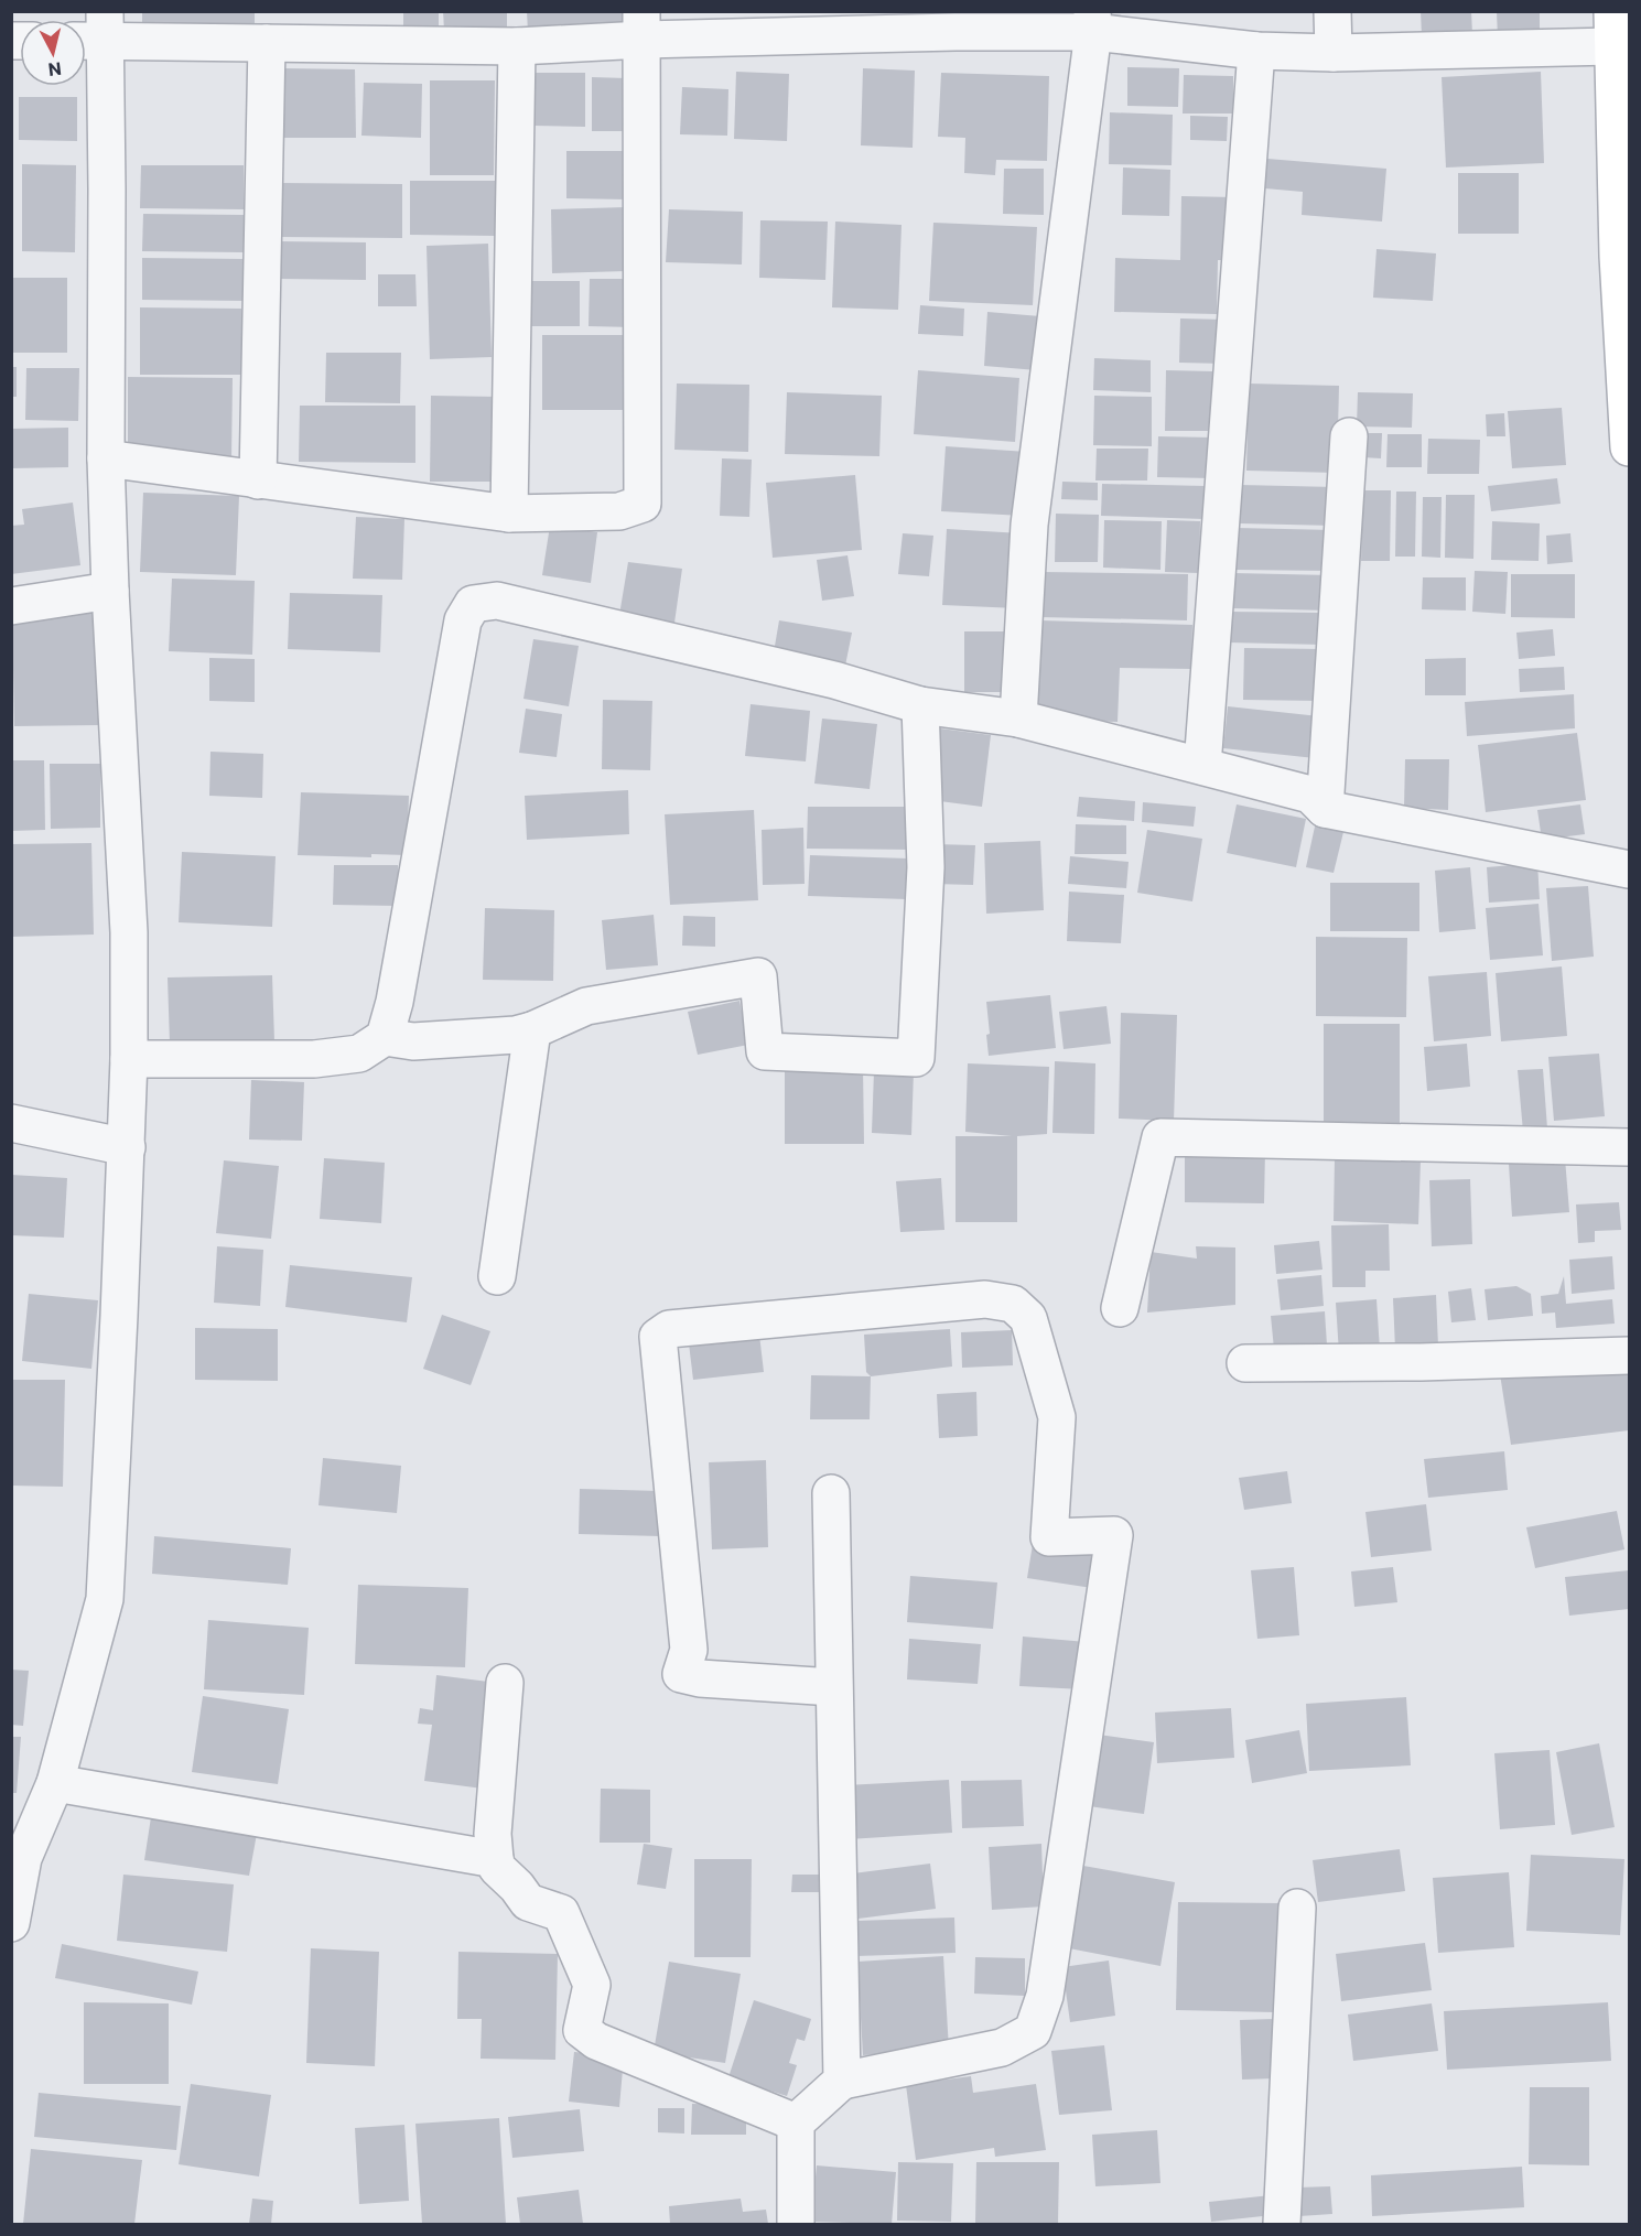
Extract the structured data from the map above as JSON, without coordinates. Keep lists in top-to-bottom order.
{
  "north": "bottom"
}
